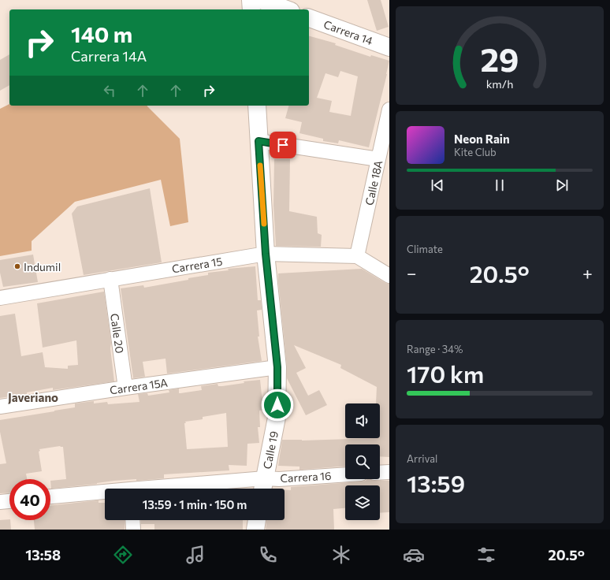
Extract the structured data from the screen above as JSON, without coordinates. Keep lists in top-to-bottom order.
{
  "streets": {
    "street": [
      "Carrera 14",
      "Calle 18A",
      "Carrera 15",
      "Calle 20",
      "Carrera 15A",
      "Calle 19",
      "Carrera 16"
    ]
  },
  "crossings": [
    ["Calle 18A", "Carrera 15"],
    ["Carrera 15", "Calle 20"],
    ["Carrera 15", "Calle 19"],
    ["Calle 20", "Carrera 15A"],
    ["Carrera 15A", "Calle 19"],
    ["Calle 19", "Carrera 16"]
  ],
  "districts": ["Javeriano"],
  "places": ["Indumil"],
  "page": {
    "turn": ["140 m", "Carrera 14A"],
    "song": ["Neon Rain", "Kite Club"],
    "tile": [
      "Climate",
      ["Range · 34%", "170 km"],
      ["Arrival", "13:59"]
    ],
    "heat": ["−", "20.5°", "+"],
    "limit": "40",
    "trip": "13:59 · 1 min · 150 m",
    "tabs": ["13:58", "20.5°"],
    "gauge": ["29", "km/h"]
  }
}
